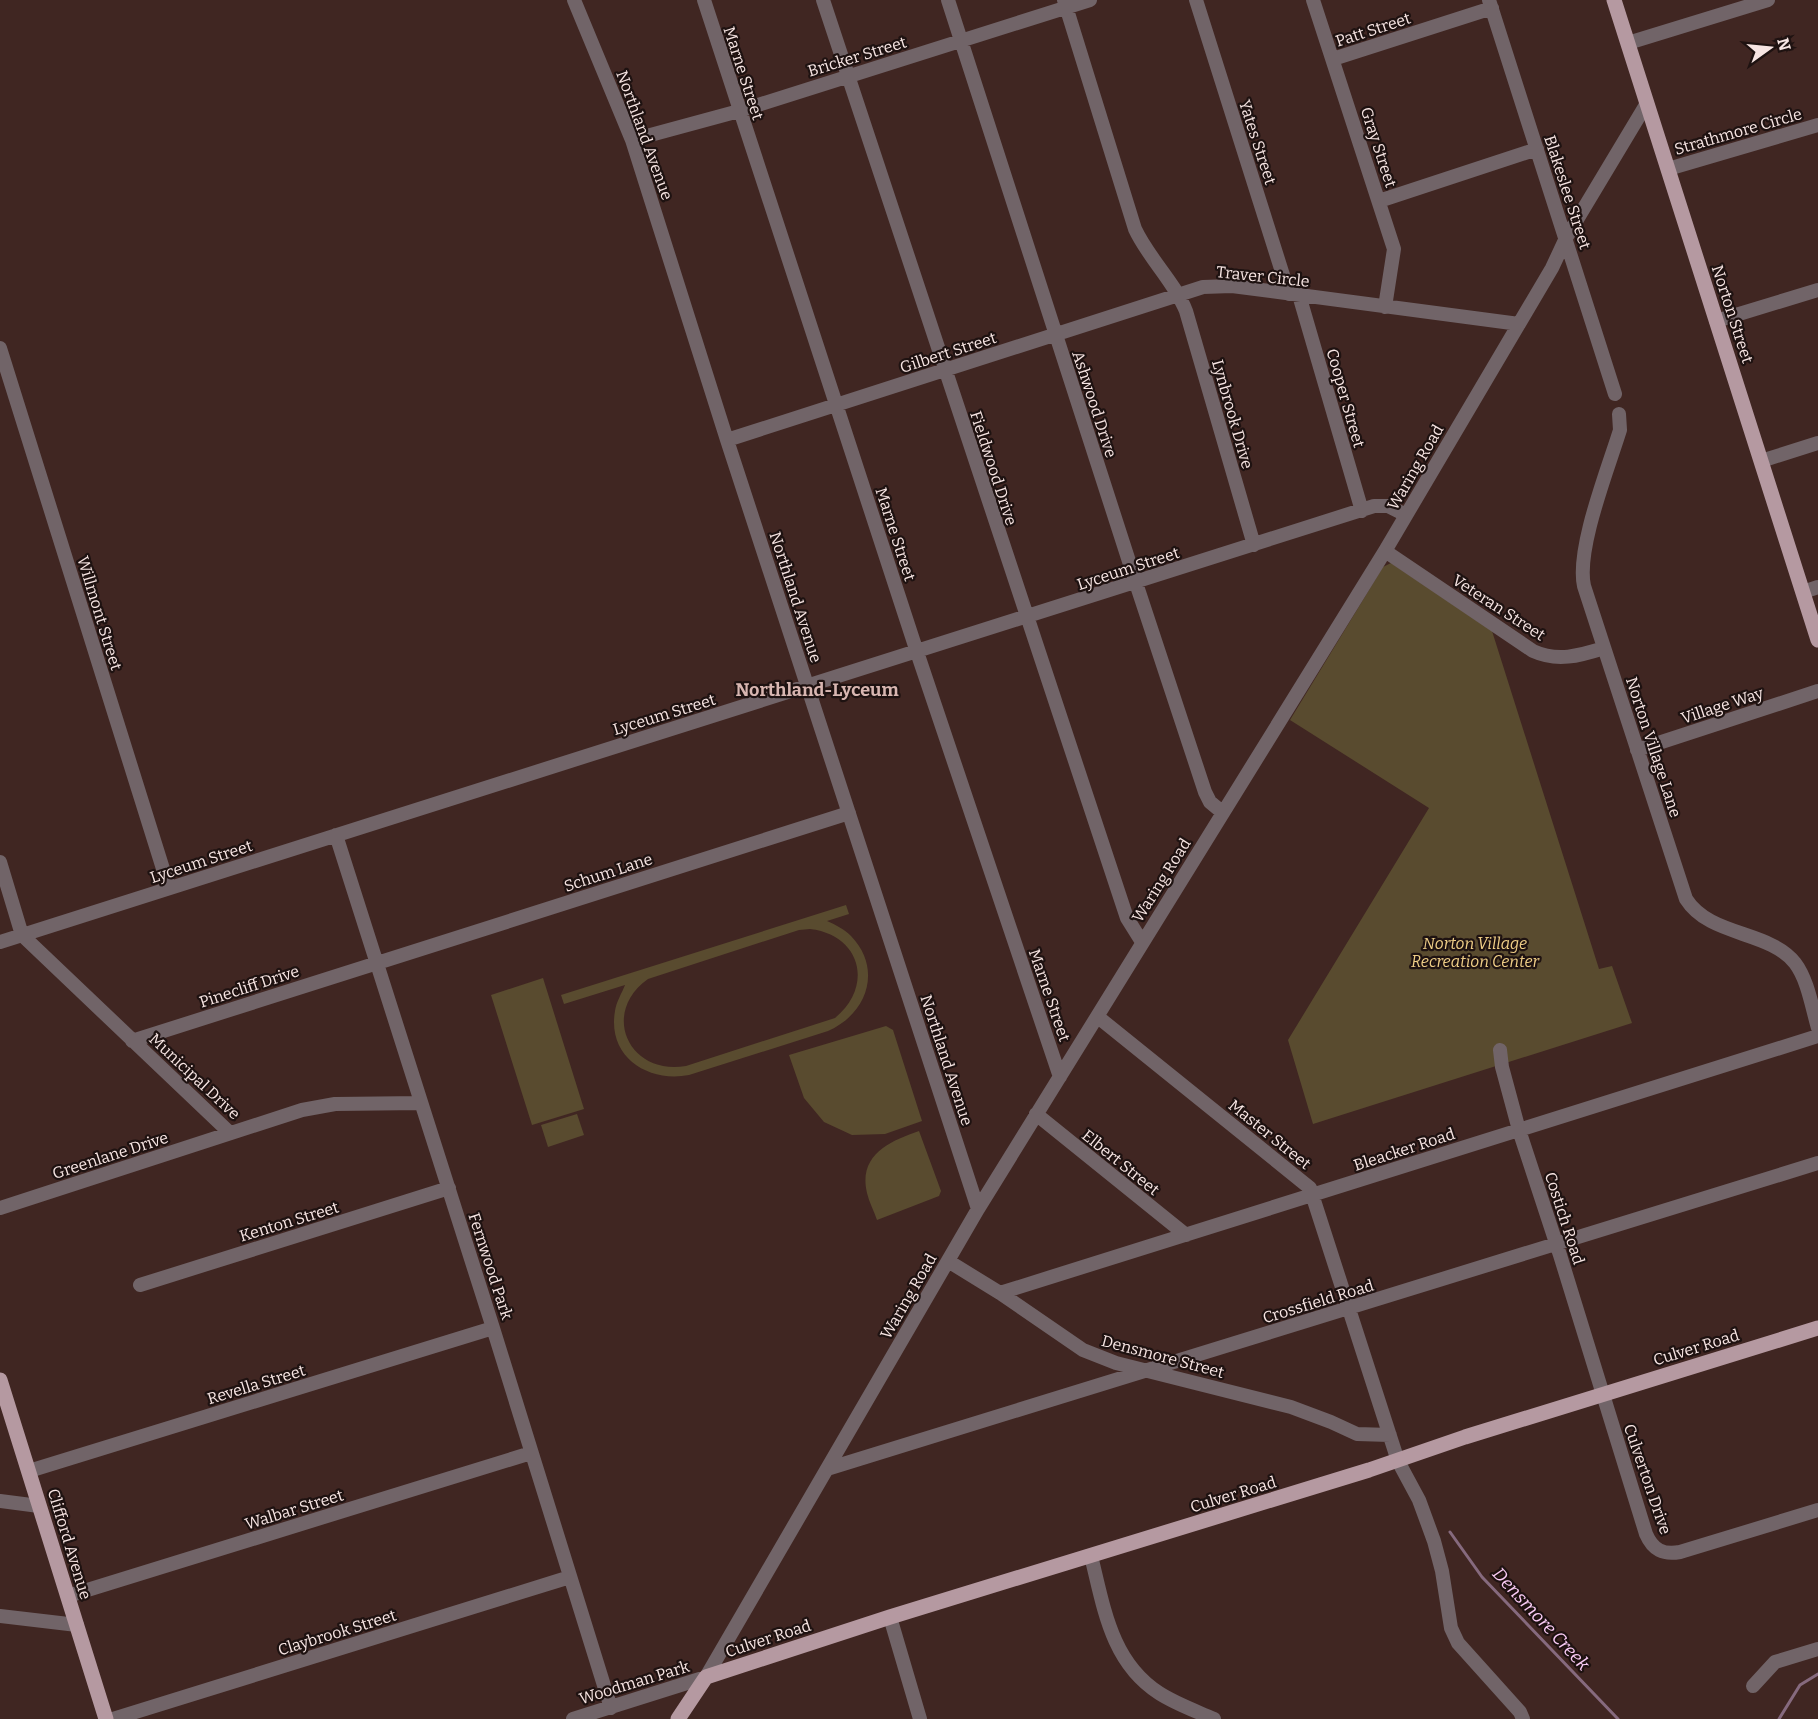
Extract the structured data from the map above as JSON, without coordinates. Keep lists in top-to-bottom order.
{
  "streets": {
    "main road": ["Norton Street", "Culver Road", "Clifford Avenue"],
    "street": [
      "Patt Street",
      "Bricker Street",
      "Marne Street",
      "Strathmore Circle",
      "Northland Avenue",
      "Yates Street",
      "Gray Street",
      "Blakeslee Street",
      "Traver Circle",
      "Gilbert Street",
      "Cooper Street",
      "Ashwood Drive",
      "Lynbrook Drive",
      "Waring Road",
      "Fieldwood Drive",
      "Lyceum Street",
      "Veteran Street",
      "Willmont Street",
      "Village Way",
      "Norton Village Lane",
      "Schum Lane",
      "Pinecliff Drive",
      "Municipal Drive",
      "Master Street",
      "Bleacker Road",
      "Greenlane Drive",
      "Elbert Street",
      "Costich Road",
      "Kenton Street",
      "Fernwood Park",
      "Crossfield Road",
      "Densmore Street",
      "Revella Street",
      "Culverton Drive",
      "Walbar Street",
      "Claybrook Street",
      "Woodman Park"
    ]
  },
  "crossings": [
    ["Patt Street", "Gray Street"],
    ["Patt Street", "Blakeslee Street"],
    ["Bricker Street", "Marne Street"],
    ["Bricker Street", "Northland Avenue"],
    ["Bricker Street", "Ashwood Drive"],
    ["Bricker Street", "Fieldwood Drive"],
    ["Marne Street", "Gilbert Street"],
    ["Marne Street", "Waring Road"],
    ["Marne Street", "Lyceum Street"],
    ["Strathmore Circle", "Norton Street"],
    ["Northland Avenue", "Gilbert Street"],
    ["Northland Avenue", "Waring Road"],
    ["Northland Avenue", "Lyceum Street"],
    ["Northland Avenue", "Schum Lane"],
    ["Yates Street", "Traver Circle"],
    ["Yates Street", "Cooper Street"],
    ["Gray Street", "Traver Circle"],
    ["Blakeslee Street", "Waring Road"],
    ["Traver Circle", "Gilbert Street"],
    ["Traver Circle", "Cooper Street"],
    ["Traver Circle", "Lynbrook Drive"],
    ["Traver Circle", "Waring Road"],
    ["Norton Street", "Waring Road"],
    ["Gilbert Street", "Ashwood Drive"],
    ["Gilbert Street", "Lynbrook Drive"],
    ["Gilbert Street", "Fieldwood Drive"],
    ["Cooper Street", "Lyceum Street"],
    ["Ashwood Drive", "Waring Road"],
    ["Ashwood Drive", "Lyceum Street"],
    ["Lynbrook Drive", "Lyceum Street"],
    ["Waring Road", "Fieldwood Drive"],
    ["Waring Road", "Lyceum Street"],
    ["Waring Road", "Veteran Street"],
    ["Waring Road", "Master Street"],
    ["Waring Road", "Elbert Street"],
    ["Waring Road", "Crossfield Road"],
    ["Waring Road", "Culver Road"],
    ["Waring Road", "Densmore Street"],
    ["Waring Road", "Woodman Park"],
    ["Fieldwood Drive", "Lyceum Street"],
    ["Lyceum Street", "Willmont Street"],
    ["Lyceum Street", "Municipal Drive"],
    ["Lyceum Street", "Fernwood Park"],
    ["Veteran Street", "Norton Village Lane"],
    ["Village Way", "Norton Village Lane"],
    ["Schum Lane", "Pinecliff Drive"],
    ["Schum Lane", "Fernwood Park"],
    ["Pinecliff Drive", "Municipal Drive"],
    ["Pinecliff Drive", "Fernwood Park"],
    ["Municipal Drive", "Greenlane Drive"],
    ["Municipal Drive", "Fernwood Park"],
    ["Master Street", "Bleacker Road"],
    ["Master Street", "Crossfield Road"],
    ["Master Street", "Culver Road"],
    ["Master Street", "Densmore Street"],
    ["Bleacker Road", "Elbert Street"],
    ["Bleacker Road", "Costich Road"],
    ["Bleacker Road", "Densmore Street"],
    ["Costich Road", "Crossfield Road"],
    ["Costich Road", "Culver Road"],
    ["Costich Road", "Culverton Drive"],
    ["Kenton Street", "Fernwood Park"],
    ["Fernwood Park", "Revella Street"],
    ["Fernwood Park", "Walbar Street"],
    ["Fernwood Park", "Claybrook Street"],
    ["Fernwood Park", "Woodman Park"],
    ["Crossfield Road", "Densmore Street"],
    ["Culver Road", "Culverton Drive"],
    ["Culver Road", "Woodman Park"],
    ["Revella Street", "Clifford Avenue"],
    ["Walbar Street", "Clifford Avenue"]
  ],
  "districts": ["Northland-Lyceum"],
  "water": ["Densmore Creek"],
  "parks": ["Norton Village Recreation Center"],
  "north": "right"
}
